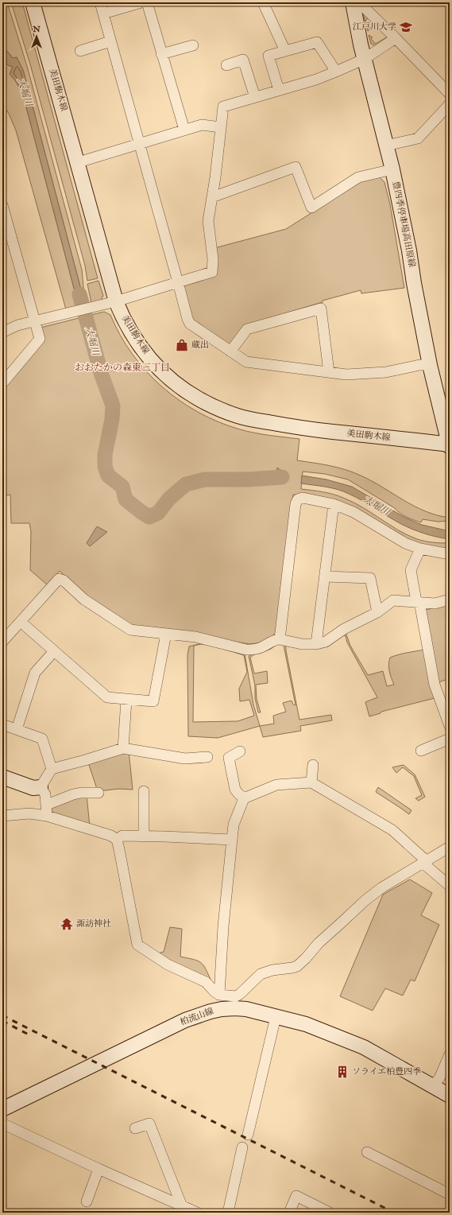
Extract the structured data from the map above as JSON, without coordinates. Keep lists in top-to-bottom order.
{
  "streets": {
    "main road": ["美田駒木線", "豊四季停車場高田原線", "柏流山線"]
  },
  "crossings": [
    ["美田駒木線", "豊四季停車場高田原線"]
  ],
  "districts": ["おおたかの森東三丁目"],
  "water": ["大堀川"],
  "places": {
    "school or university": ["江戸川大学"],
    "shop": ["蔵出"],
    "temple": ["諏訪神社"],
    "building": ["ソライエ柏豊四季"]
  },
  "north": "top"
}
